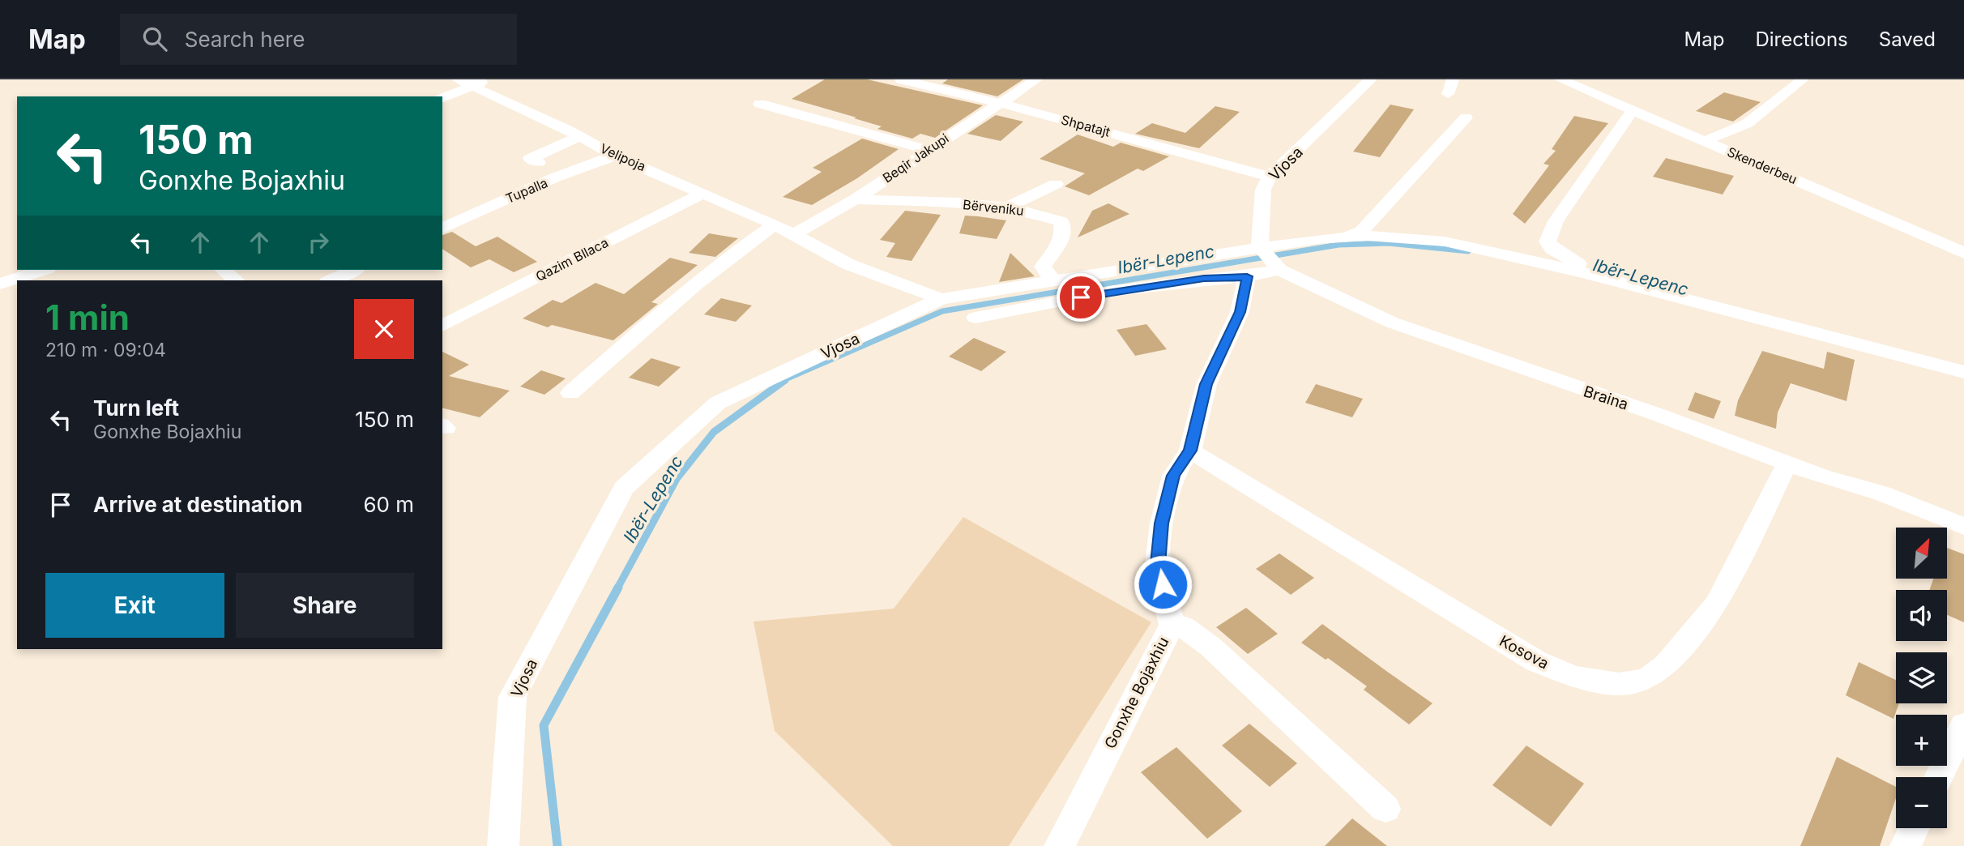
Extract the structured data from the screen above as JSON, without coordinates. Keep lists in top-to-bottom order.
{
  "streets": {
    "street": [
      "Shpatajt",
      "Velipoja",
      "Beqir Jakupi",
      "Vjosa",
      "Skenderbeu",
      "Tupalla",
      "Bërveniku",
      "Qazim Bllaca",
      "Braina",
      "Kosova",
      "Gonxhe Bojaxhiu"
    ]
  },
  "crossings": [
    ["Shpatajt", "Beqir Jakupi"],
    ["Shpatajt", "Vjosa"],
    ["Velipoja", "Beqir Jakupi"],
    ["Velipoja", "Vjosa"],
    ["Velipoja", "Tupalla"],
    ["Velipoja", "Qazim Bllaca"],
    ["Beqir Jakupi", "Bërveniku"],
    ["Vjosa", "Bërveniku"],
    ["Vjosa", "Braina"],
    ["Braina", "Kosova"],
    ["Kosova", "Gonxhe Bojaxhiu"]
  ],
  "water": ["Ibër-Lepenc"],
  "north": "top right",
  "page": {
    "header": "Map",
    "search": "Search here",
    "nav": ["Map", "Directions", "Saved"],
    "turn": ["150 m", "Gonxhe Bojaxhiu"],
    "heading": ["1 min", "210 m · 09:04"],
    "list": [
      {
        "name": "Turn left",
        "note": "Gonxhe Bojaxhiu",
        "value": "150 m"
      },
      {
        "name": "Arrive at destination",
        "value": "60 m"
      }
    ],
    "map_buttons": ["+", "−"],
    "buttons": ["Exit", "Share"]
  }
}
